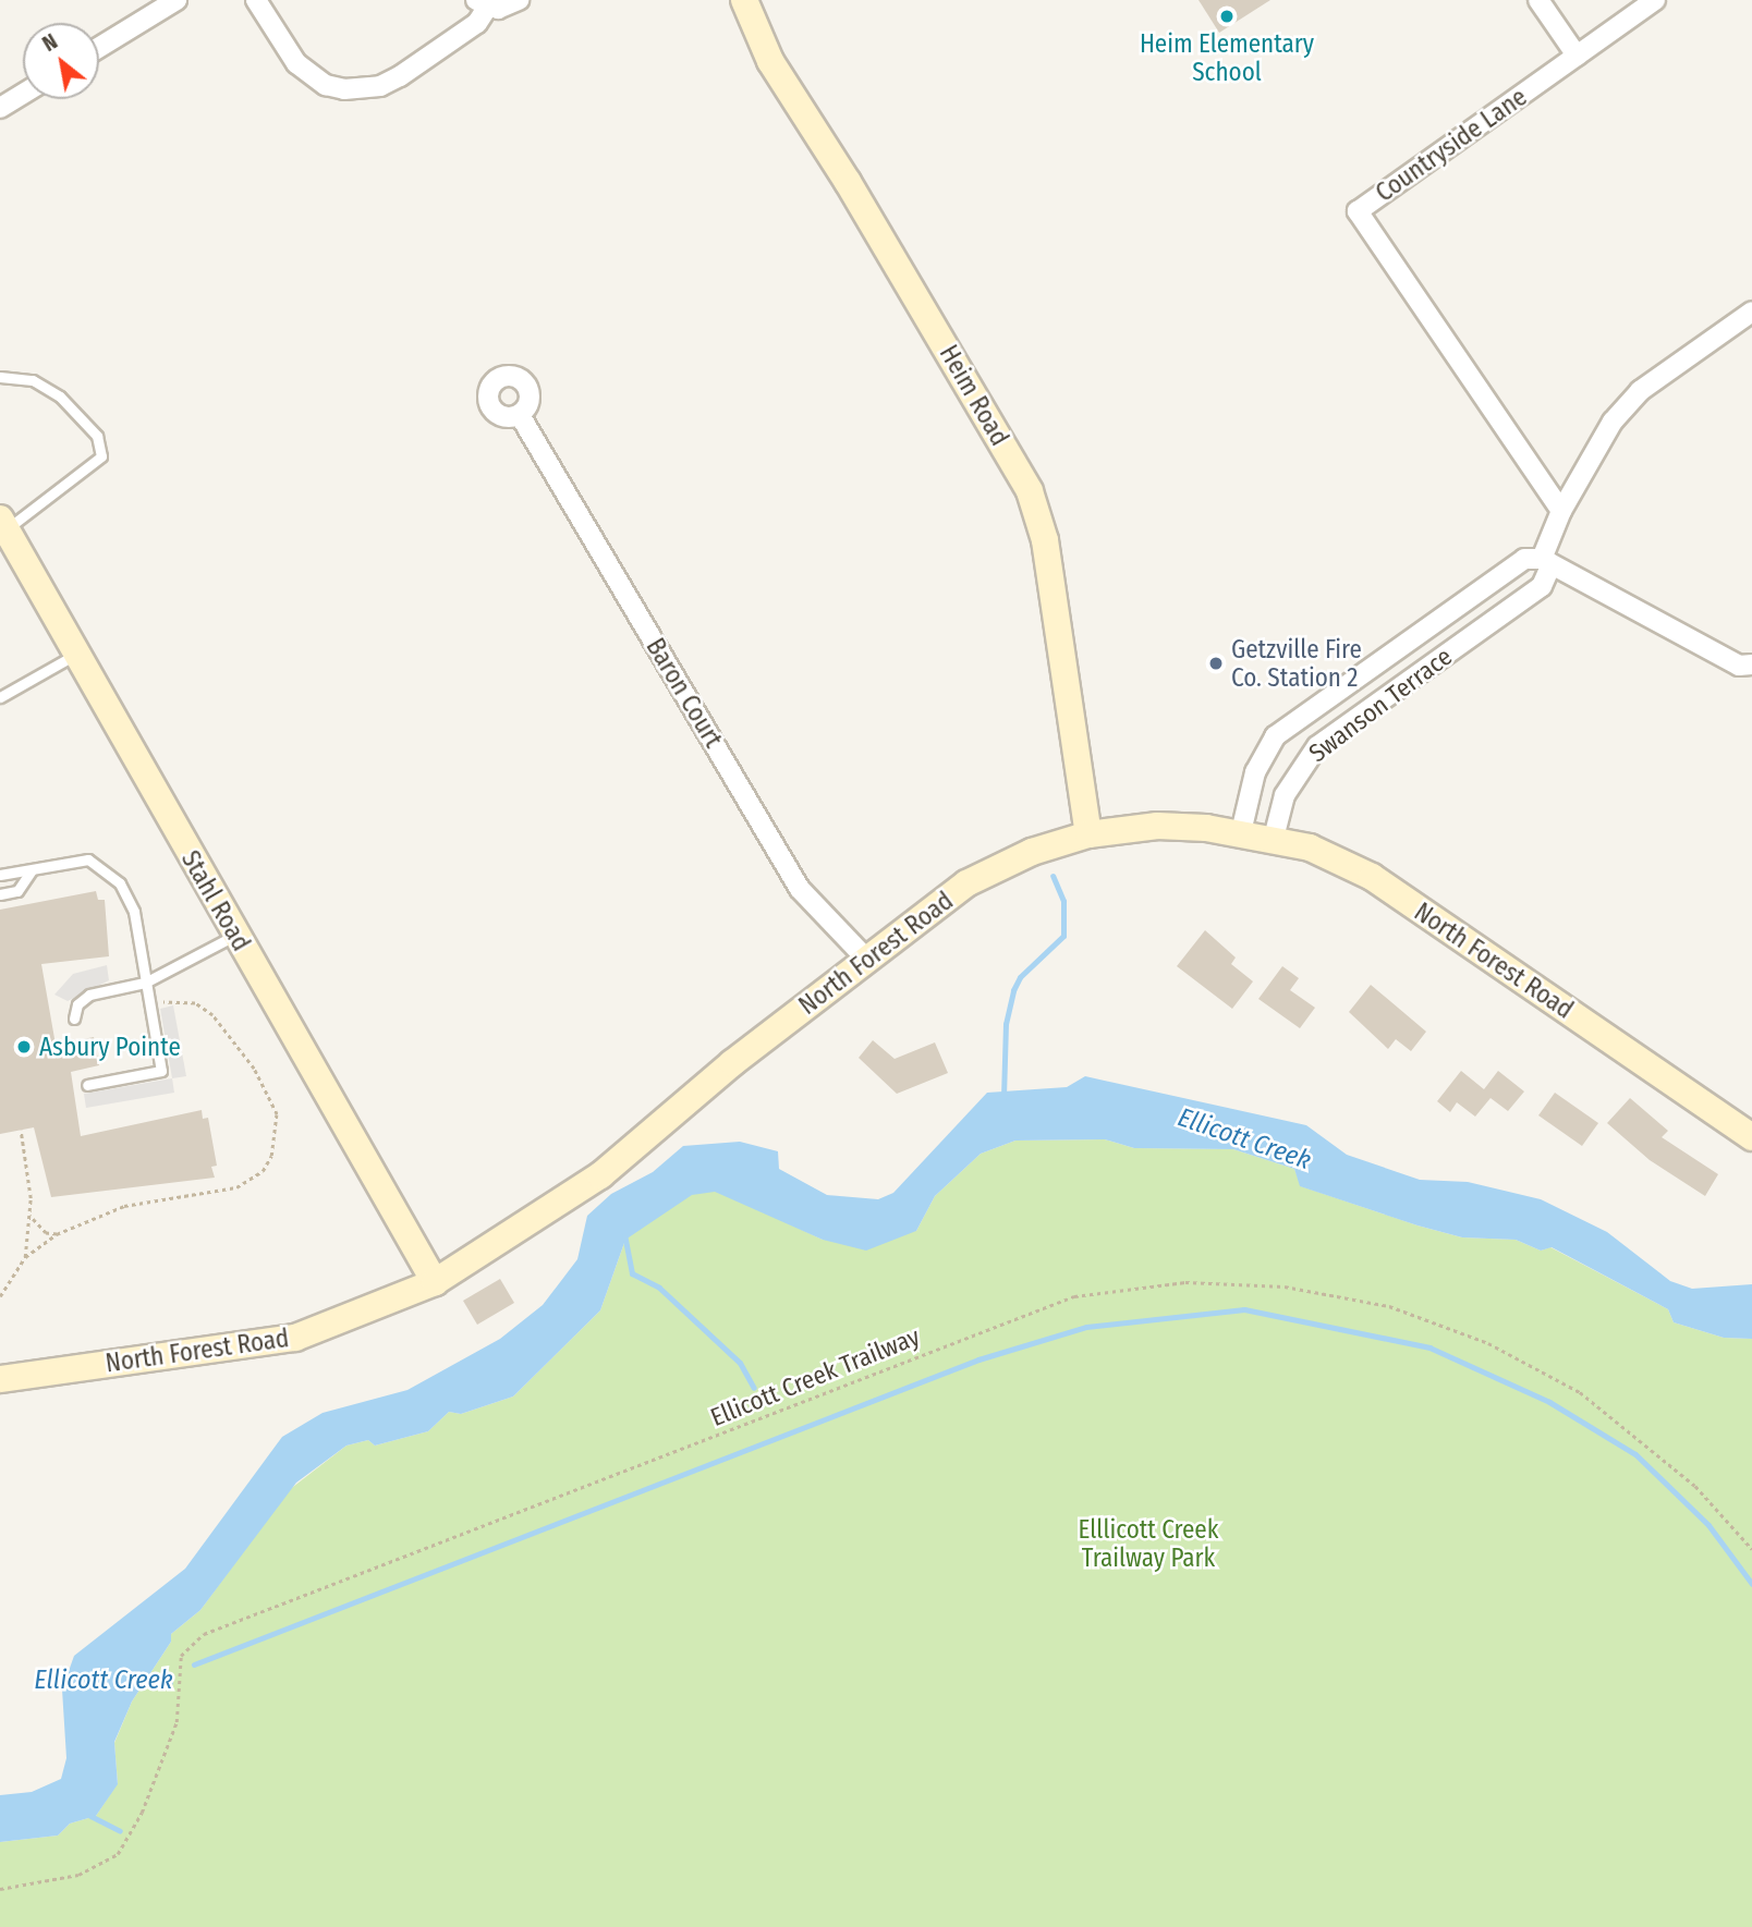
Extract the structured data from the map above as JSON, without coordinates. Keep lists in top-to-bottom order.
{
  "streets": {
    "street": [
      "Countryside Lane",
      "Heim Road",
      "Baron Court",
      "Swanson Terrace",
      "Stahl Road",
      "North Forest Road"
    ],
    "path": ["Ellicott Creek Trailway"]
  },
  "crossings": [
    ["Countryside Lane", "Swanson Terrace"],
    ["Heim Road", "North Forest Road"],
    ["Baron Court", "North Forest Road"],
    ["Swanson Terrace", "North Forest Road"],
    ["Stahl Road", "North Forest Road"]
  ],
  "water": ["Ellicott Creek"],
  "parks": ["Elllicott Creek Trailway Park"],
  "places": ["Heim Elementary School", "Getzville Fire Co. Station 2", "Asbury Pointe"],
  "north": "top left"
}
